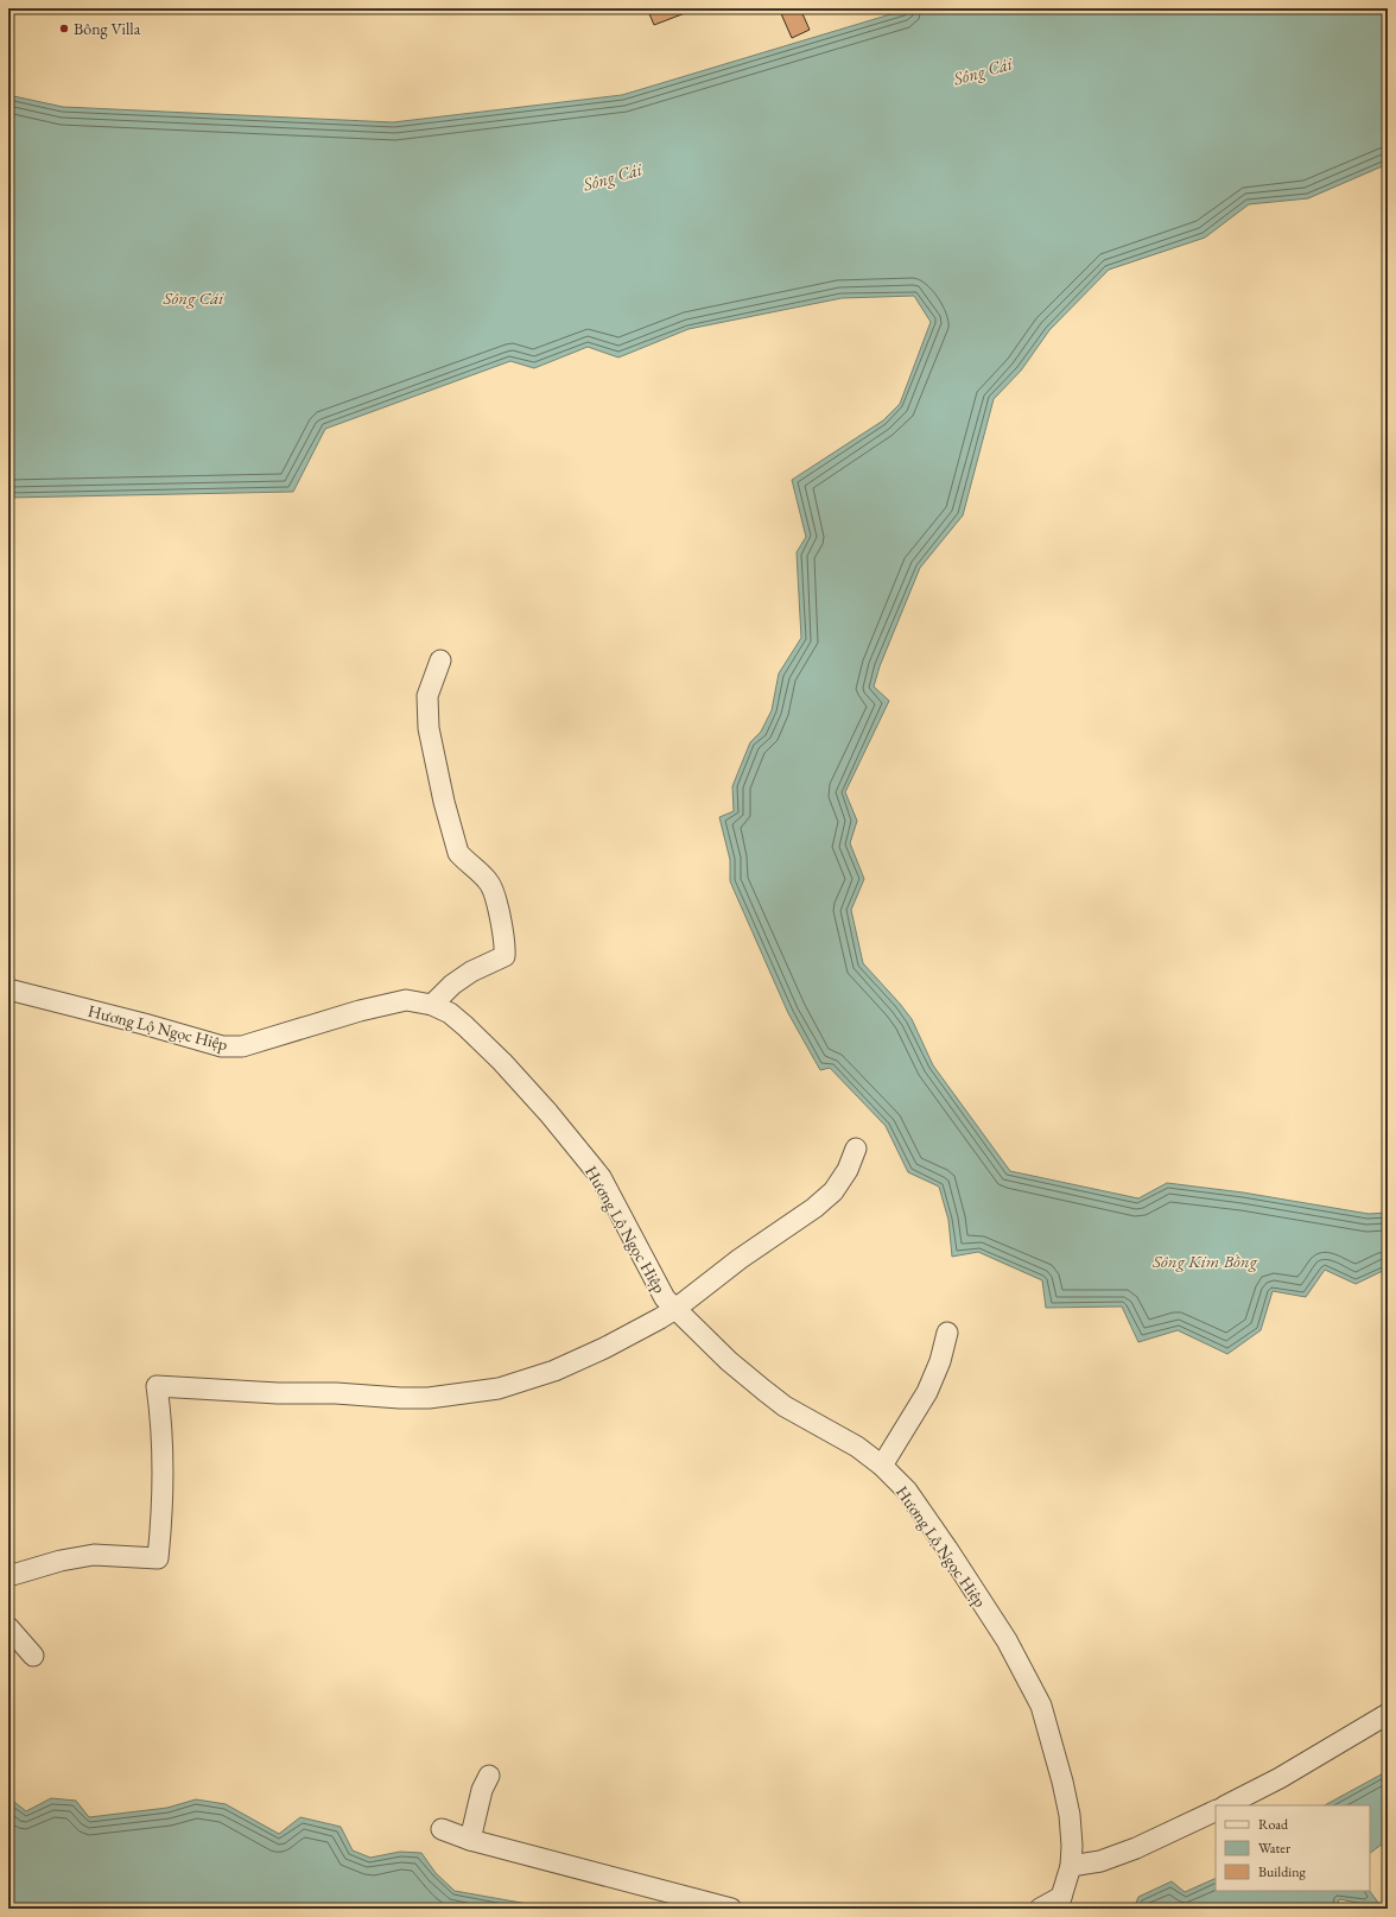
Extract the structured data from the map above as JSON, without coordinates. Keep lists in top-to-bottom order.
{
  "streets": {
    "street": ["Hương Lộ Ngọc Hiệp"]
  },
  "water": ["Sông Cái", "Sông Kim Bồng"],
  "places": ["Bông Villa"],
  "legend": ["Road", "Water", "Building"]
}
